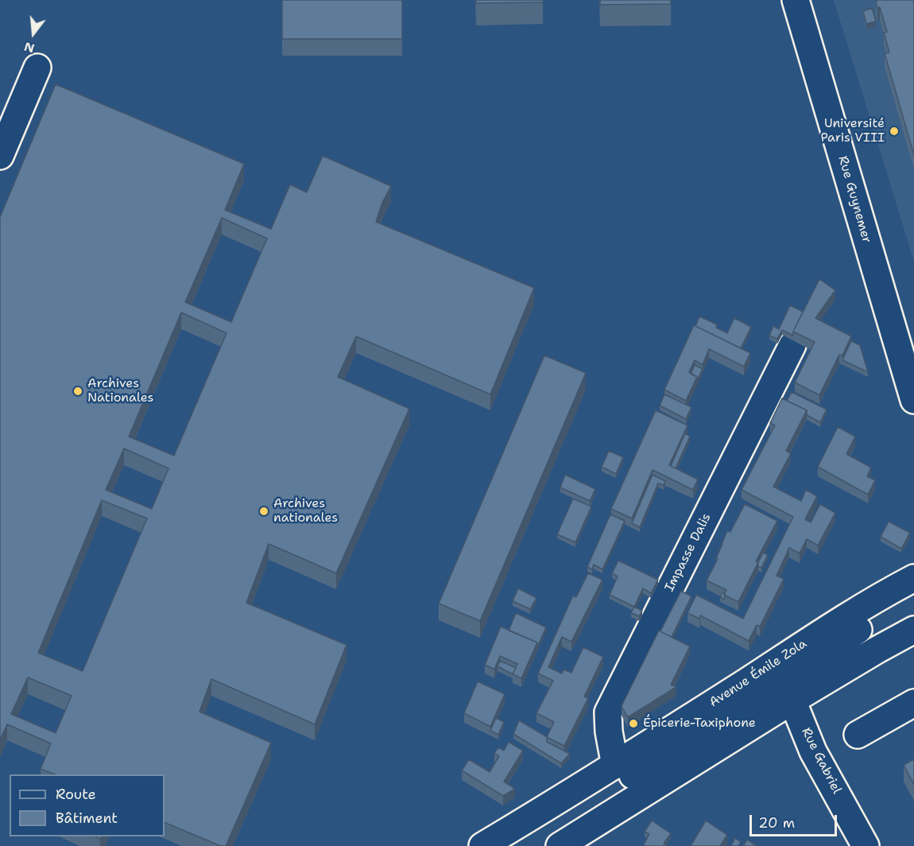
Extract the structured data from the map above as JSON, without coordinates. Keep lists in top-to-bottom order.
{
  "streets": {
    "street": [
      "Rue Guynemer",
      "Impasse Dalis",
      "Avenue Émile Zola",
      "Rue Gabriel"
    ]
  },
  "crossings": [
    ["Impasse Dalis", "Avenue Émile Zola"]
  ],
  "places": [
    "Université Paris VIII",
    "Archives Nationales",
    "Archives nationales",
    "Épicerie-Taxiphone"
  ],
  "legend": ["Route", "Bâtiment"],
  "scale_bar": "20 m",
  "north": "bottom"
}
